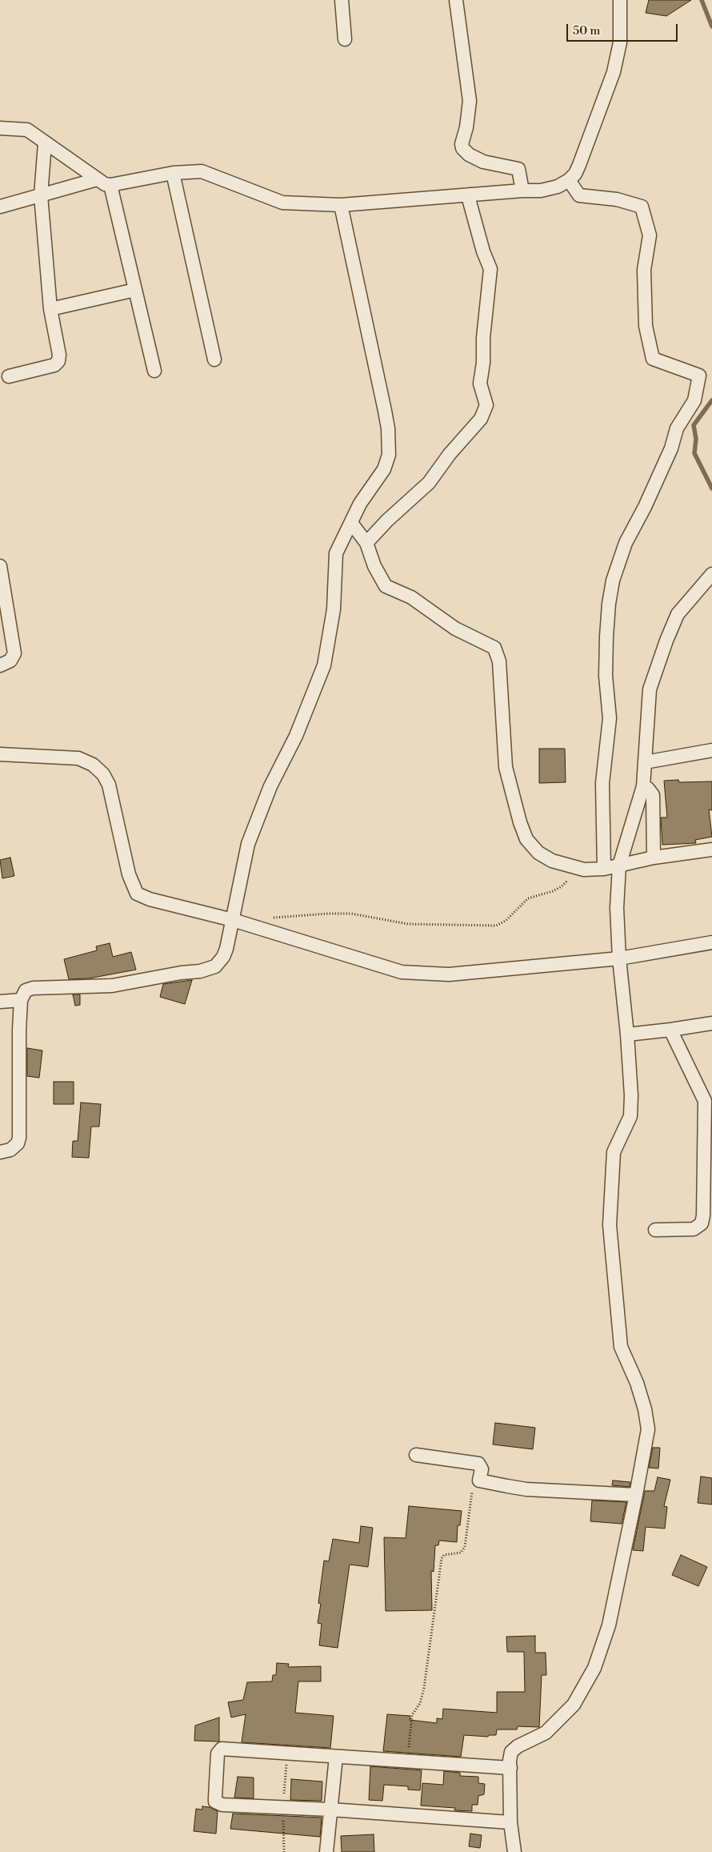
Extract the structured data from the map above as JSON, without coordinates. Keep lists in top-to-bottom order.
{
  "scale_bar": "50 m"
}
